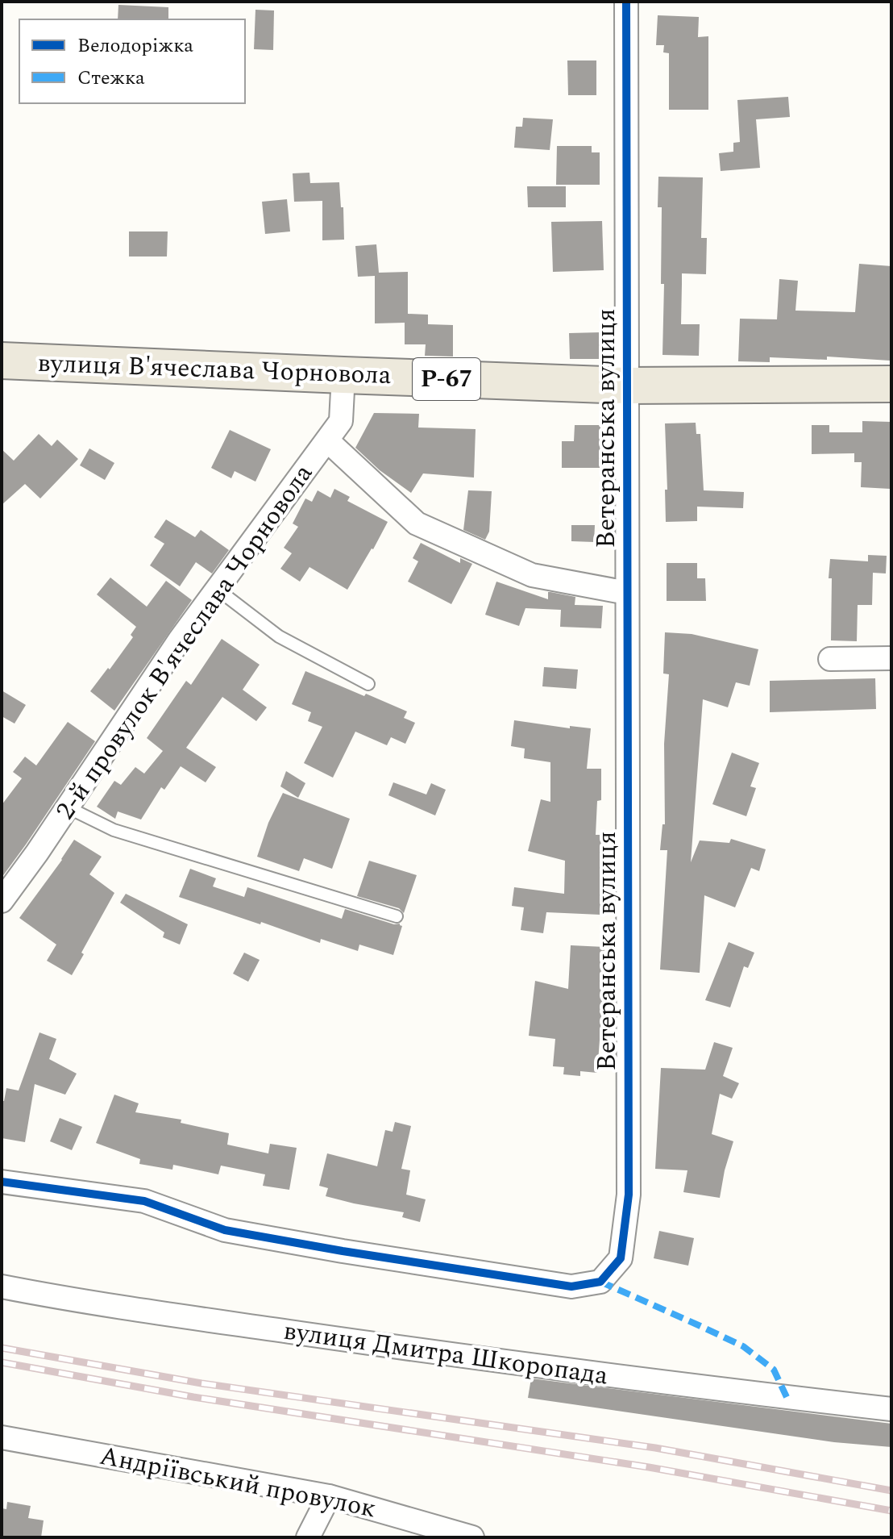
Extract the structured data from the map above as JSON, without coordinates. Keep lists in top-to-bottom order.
{
  "streets": {
    "main road": ["вулиця В'ячеслава Чорновола", "Р-67"],
    "street": [
      "Ветеранська вулиця",
      "2-й провулок В'ячеслава Чорновола",
      "вулиця Дмитра Шкоропада",
      "Андріївський провулок"
    ]
  },
  "crossings": [
    ["вулиця В'ячеслава Чорновола", "Ветеранська вулиця"],
    ["вулиця В'ячеслава Чорновола", "2-й провулок В'ячеслава Чорновола"]
  ],
  "legend": ["Велодоріжка", "Стежка"]
}
